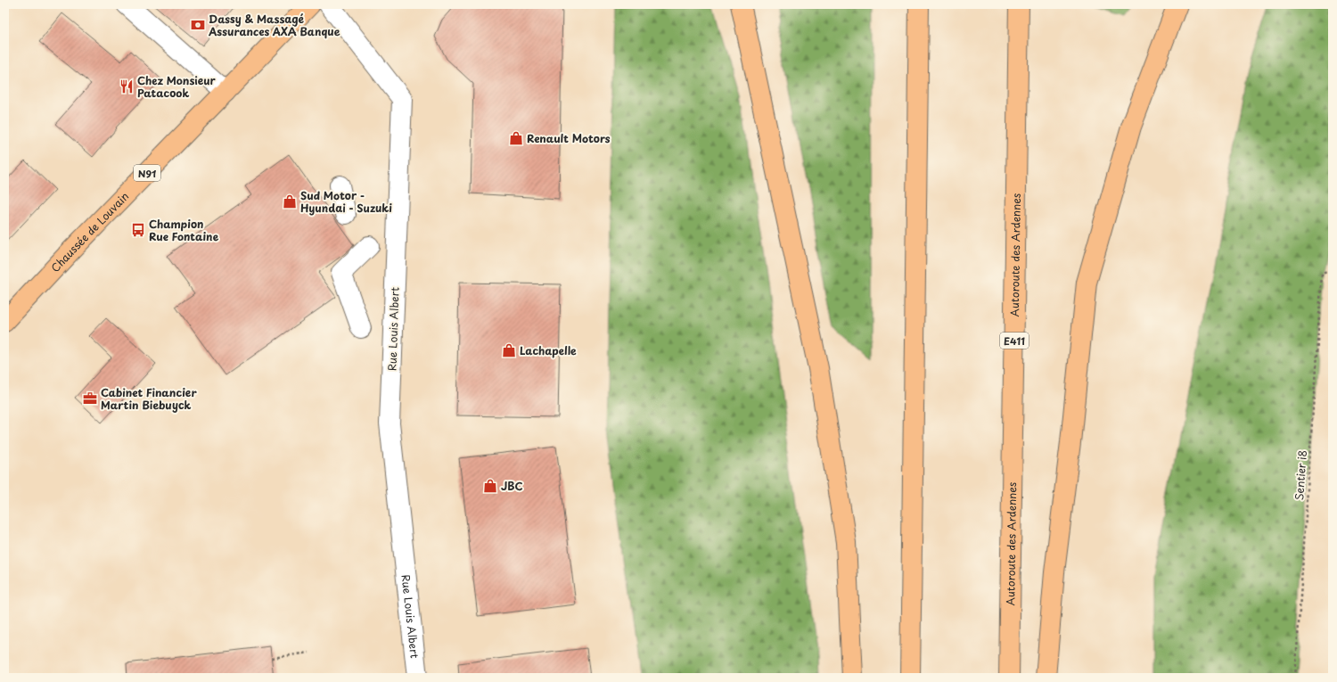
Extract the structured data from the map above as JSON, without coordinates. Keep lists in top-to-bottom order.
{
  "streets": {
    "main road": [
      "N91",
      "Chaussée de Louvain",
      "Autoroute des Ardennes",
      "E411"
    ],
    "street": ["Rue Louis Albert"],
    "path": ["Sentier i8"]
  },
  "places": {
    "bank": ["Dassy & Massagé Assurances AXA Banque"],
    "restaurant": ["Chez Monsieur Patacook"],
    "shop": [
      "Renault Motors",
      "Sud Motor - Hyundai - Suzuki",
      "Lachapelle",
      "JBC"
    ],
    "bus stop": ["Champion Rue Fontaine"],
    "office": ["Cabinet Financier Martin Biebuyck"]
  }
}
